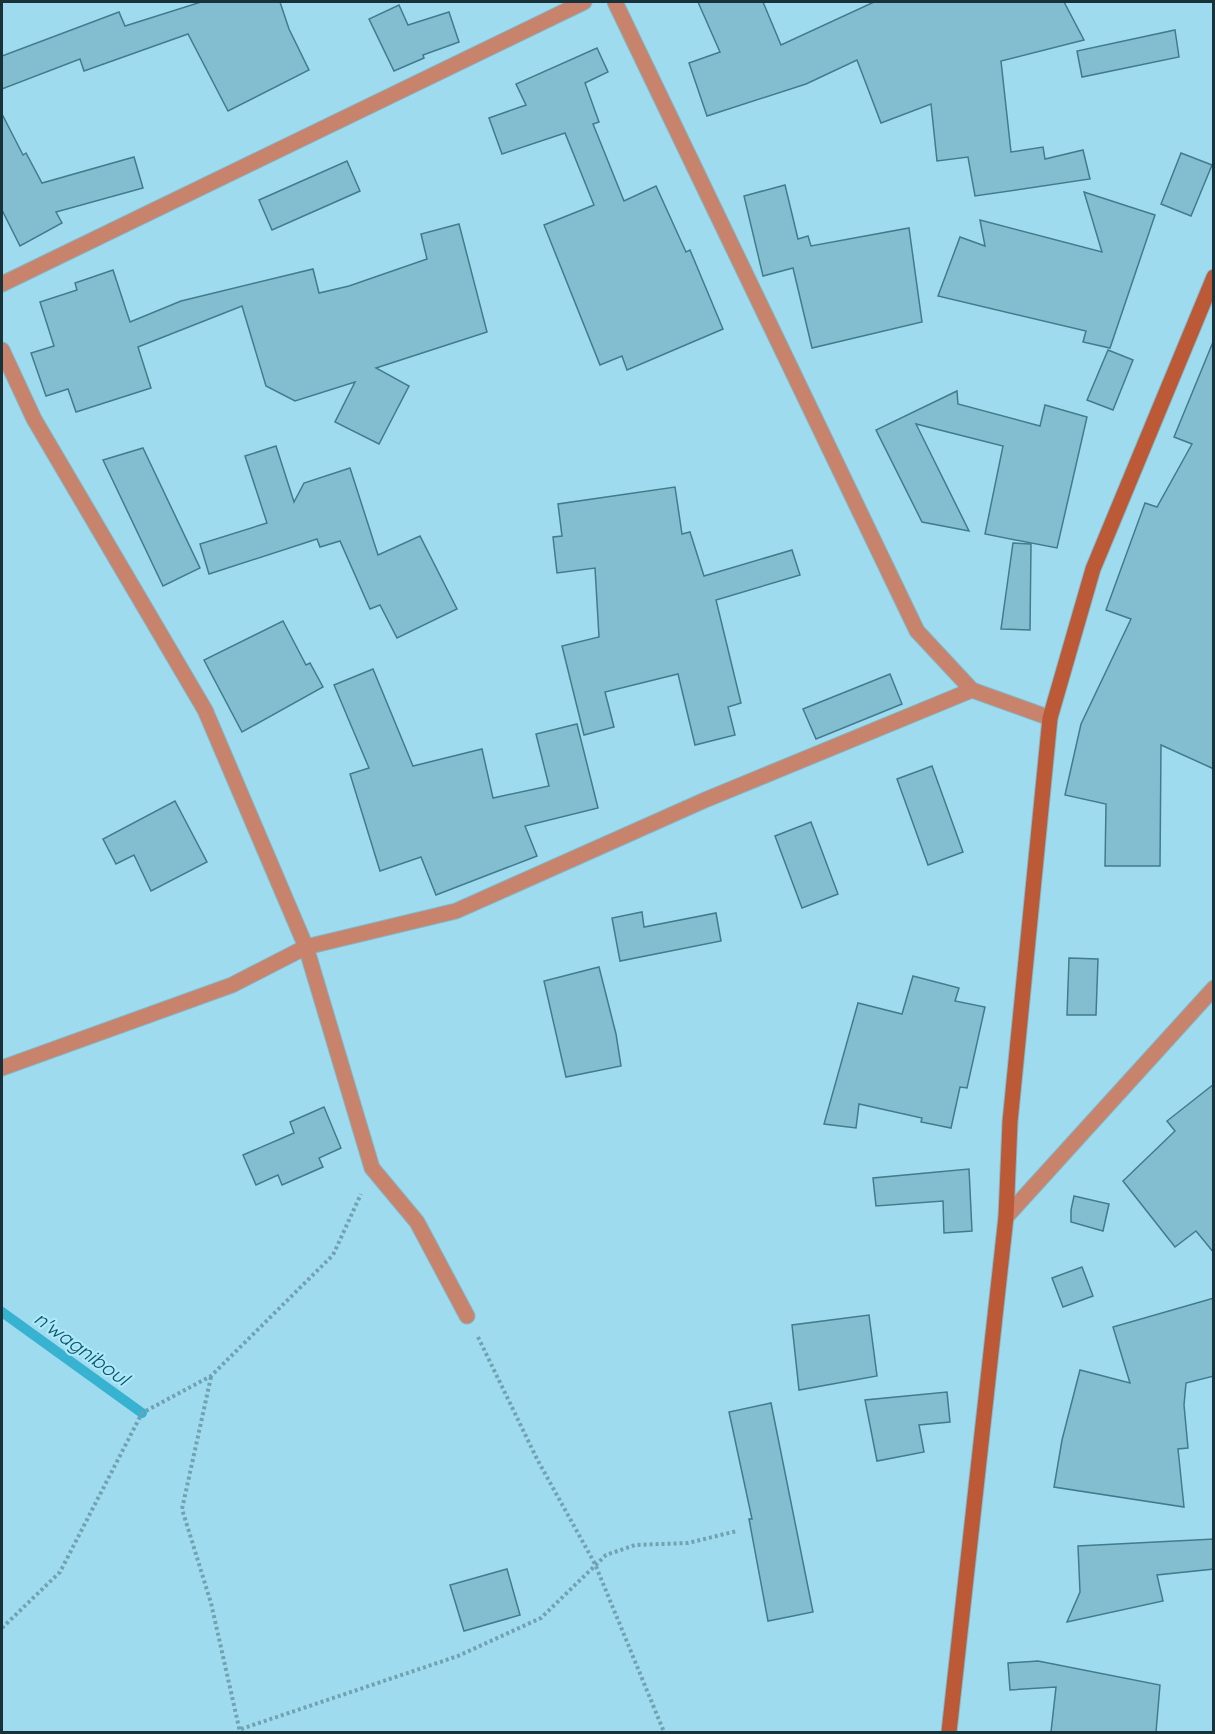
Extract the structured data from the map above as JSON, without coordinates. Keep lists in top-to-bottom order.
{
  "water": ["n'wagniboul"]
}
